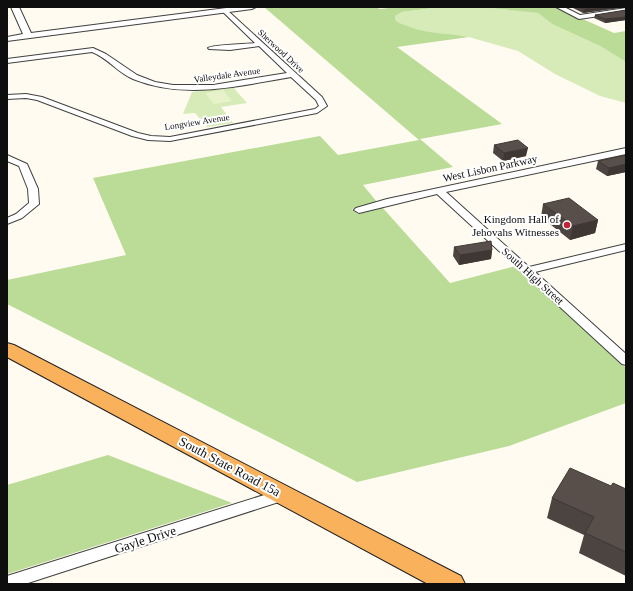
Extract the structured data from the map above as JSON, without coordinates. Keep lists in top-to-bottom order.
{
  "streets": {
    "highway": ["South State Road 15a"],
    "street": [
      "Sherwood Drive",
      "Valleydale Avenue",
      "Longview Avenue",
      "West Lisbon Parkway",
      "South High Street",
      "Gayle Drive"
    ]
  },
  "crossings": [
    ["Sherwood Drive", "Valleydale Avenue"],
    ["Sherwood Drive", "Longview Avenue"],
    ["West Lisbon Parkway", "South High Street"],
    ["South State Road 15a", "Gayle Drive"]
  ],
  "places": ["Kingdom Hall of Jehovahs Witnesses"]
}
